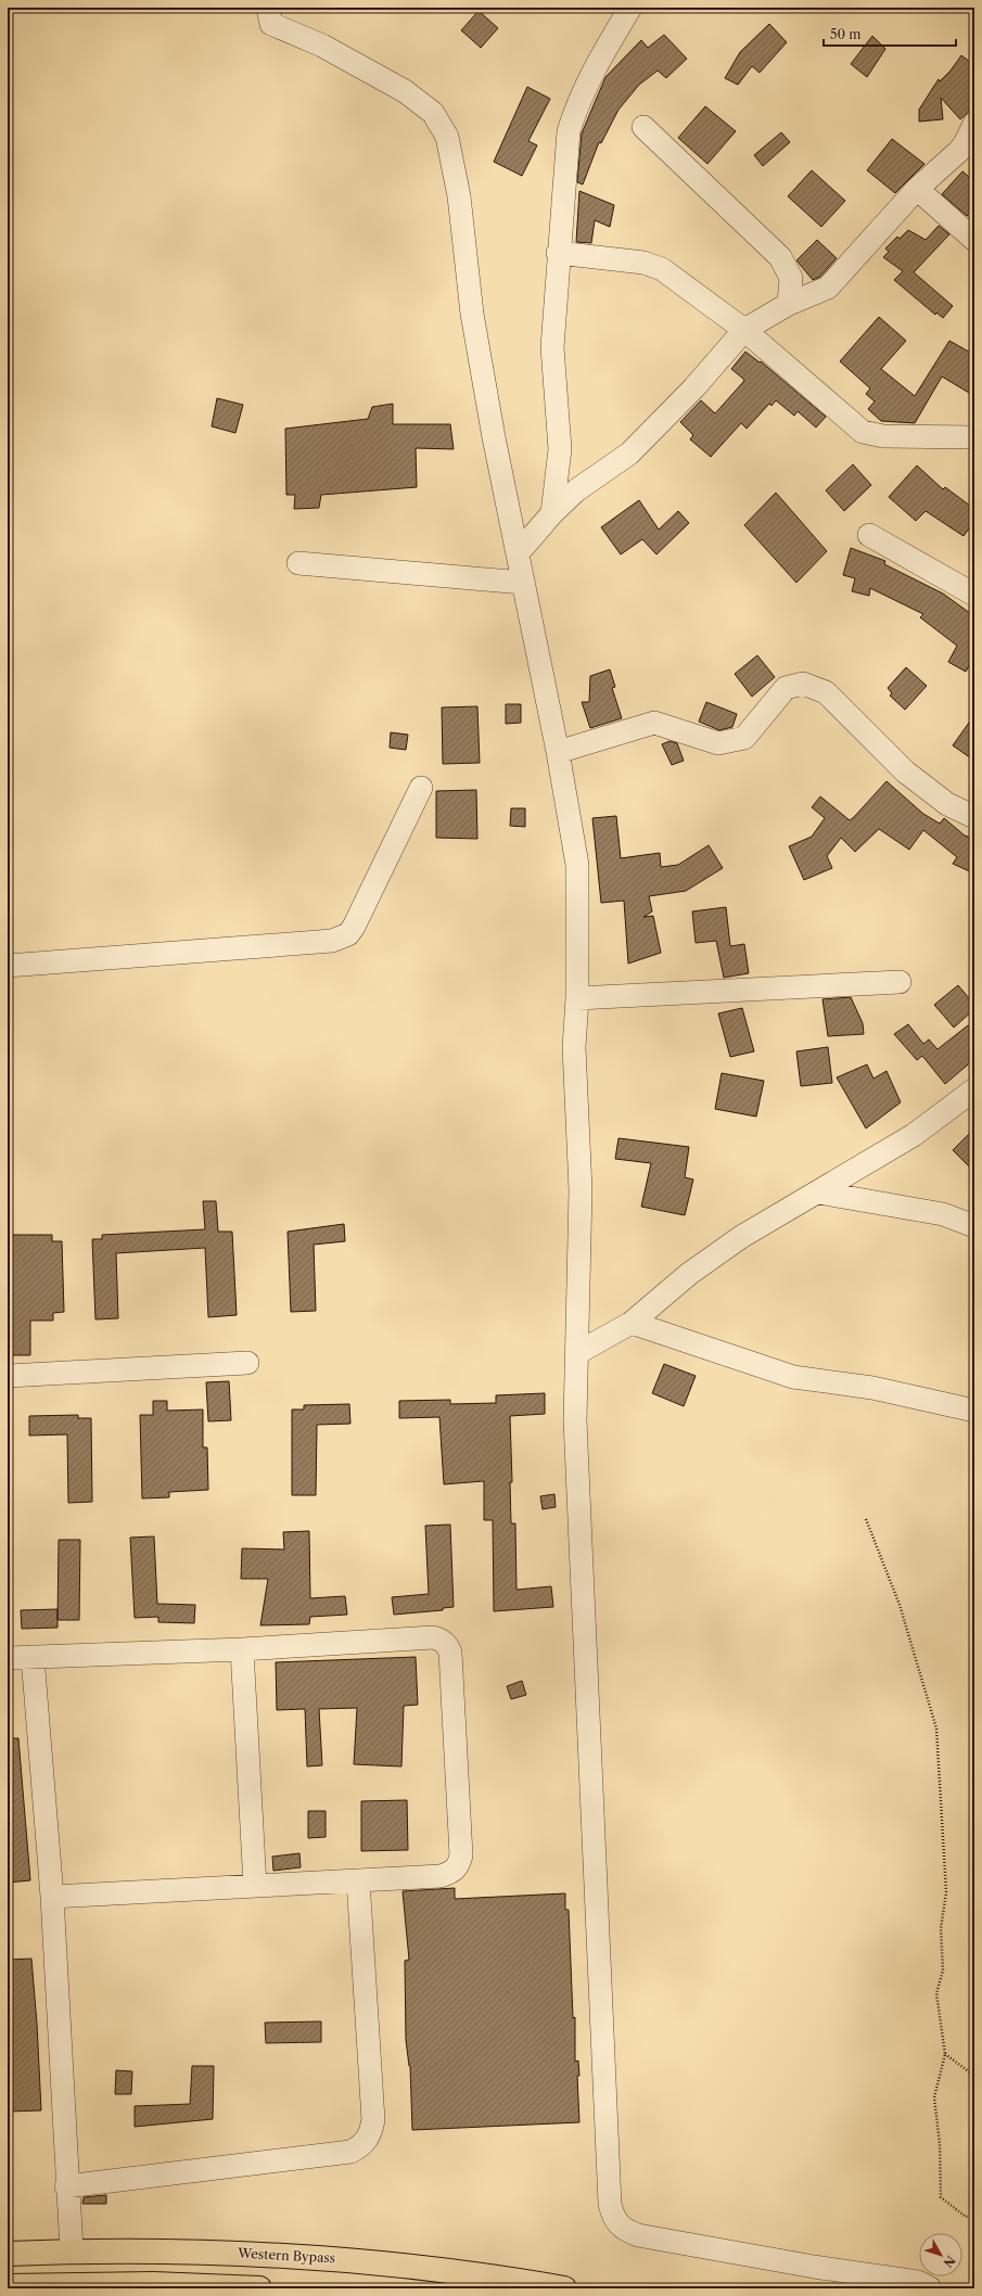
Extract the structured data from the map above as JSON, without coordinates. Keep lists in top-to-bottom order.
{
  "streets": {
    "main road": ["Western Bypass"]
  },
  "scale_bar": "50 m",
  "north": "bottom right"
}
